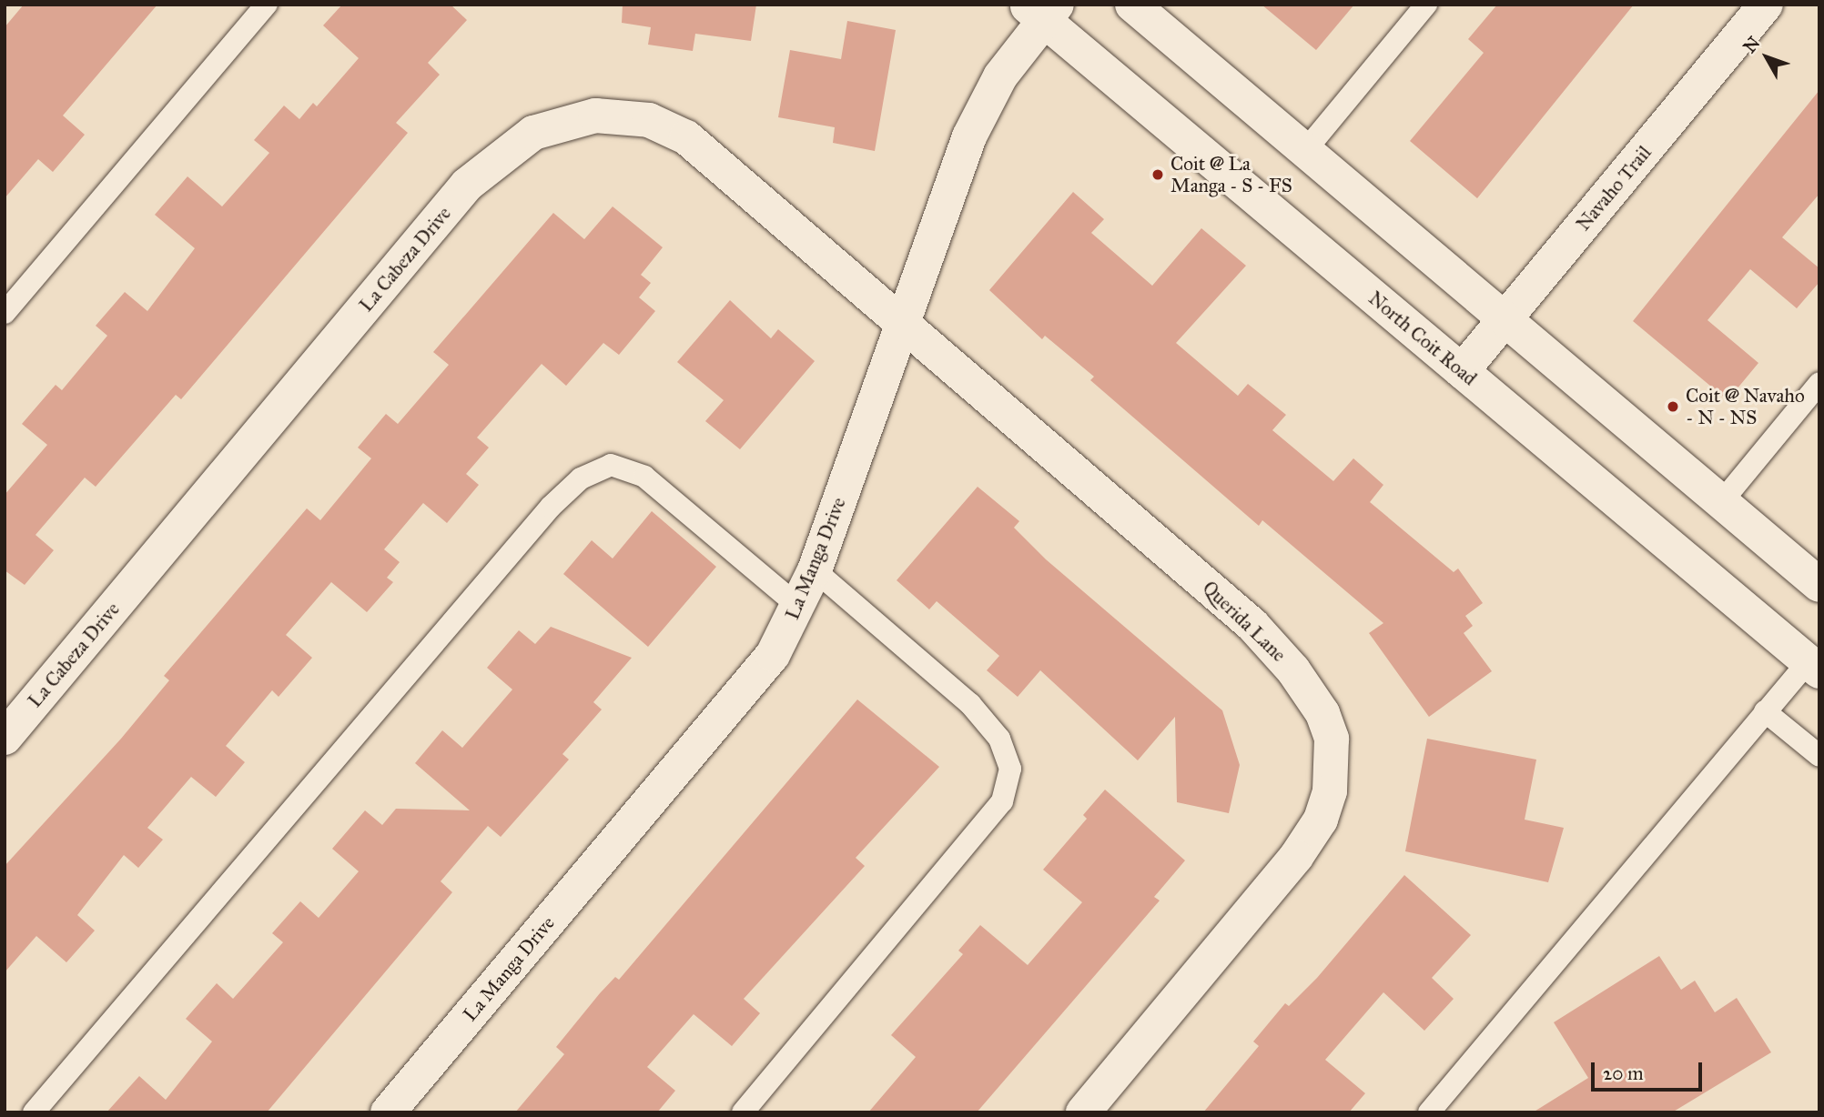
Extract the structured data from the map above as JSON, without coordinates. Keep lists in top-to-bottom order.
{
  "streets": {
    "street": [
      "Navaho Trail",
      "La Cabeza Drive",
      "North Coit Road",
      "La Manga Drive",
      "Querida Lane"
    ]
  },
  "crossings": [
    ["Navaho Trail", "North Coit Road"],
    ["La Cabeza Drive", "La Manga Drive"],
    ["La Cabeza Drive", "Querida Lane"],
    ["North Coit Road", "La Manga Drive"],
    ["La Manga Drive", "Querida Lane"]
  ],
  "places": ["Coit @ La Manga - S - FS", "Coit @ Navaho - N - NS"],
  "scale_bar": "20 m",
  "north": "top left"
}
